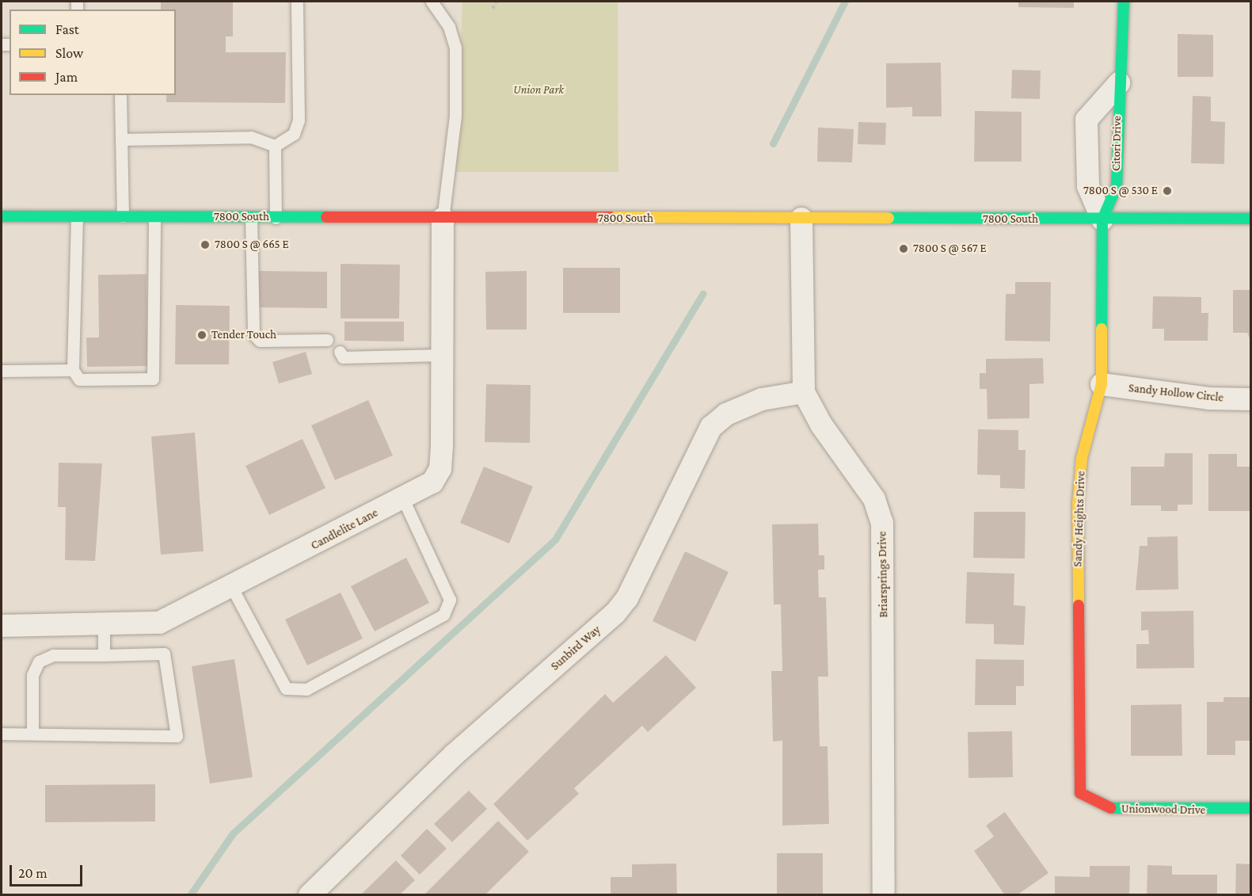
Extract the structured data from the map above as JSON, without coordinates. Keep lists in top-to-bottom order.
{
  "streets": {
    "main road": [
      "Citori Drive",
      "7800 South",
      "Sandy Heights Drive",
      "Unionwood Drive"
    ],
    "street": [
      "Sandy Hollow Circle",
      "Candlelite Lane",
      "Briarsprings Drive",
      "Sunbird Way"
    ]
  },
  "crossings": [
    ["Citori Drive", "7800 South"],
    ["Citori Drive", "Sandy Heights Drive"],
    ["7800 South", "Sandy Heights Drive"],
    ["7800 South", "Candlelite Lane"],
    ["7800 South", "Briarsprings Drive"],
    ["Sandy Hollow Circle", "Sandy Heights Drive"],
    ["Sandy Heights Drive", "Unionwood Drive"],
    ["Briarsprings Drive", "Sunbird Way"]
  ],
  "parks": ["Union Park"],
  "places": [
    "7800 S @ 530 E",
    "7800 S @ 665 E",
    "7800 S @ 567 E",
    "Tender Touch"
  ],
  "legend": ["Fast", "Slow", "Jam"],
  "scale_bar": "20 m"
}
